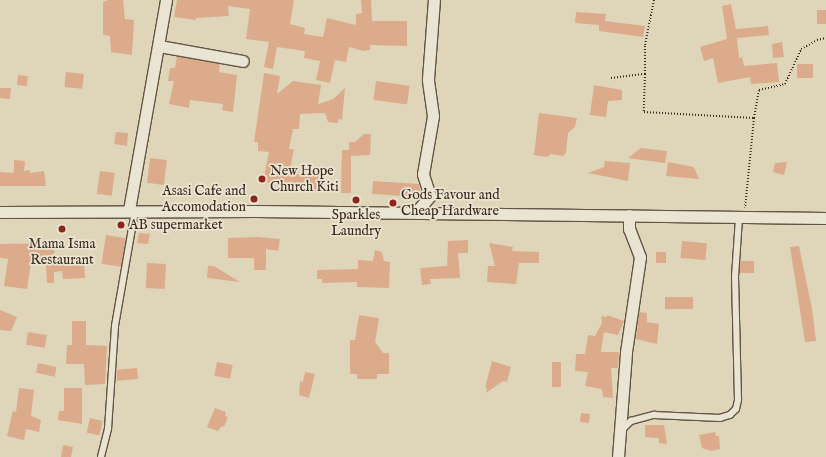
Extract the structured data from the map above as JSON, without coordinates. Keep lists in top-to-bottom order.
{
  "places": [
    "New Hope Church Kiti",
    "Asasi Cafe and Accomodation",
    "Sparkles Laundry",
    "Gods Favour and Cheap Hardware",
    "AB supermarket",
    "Mama Isma Restaurant"
  ]
}
